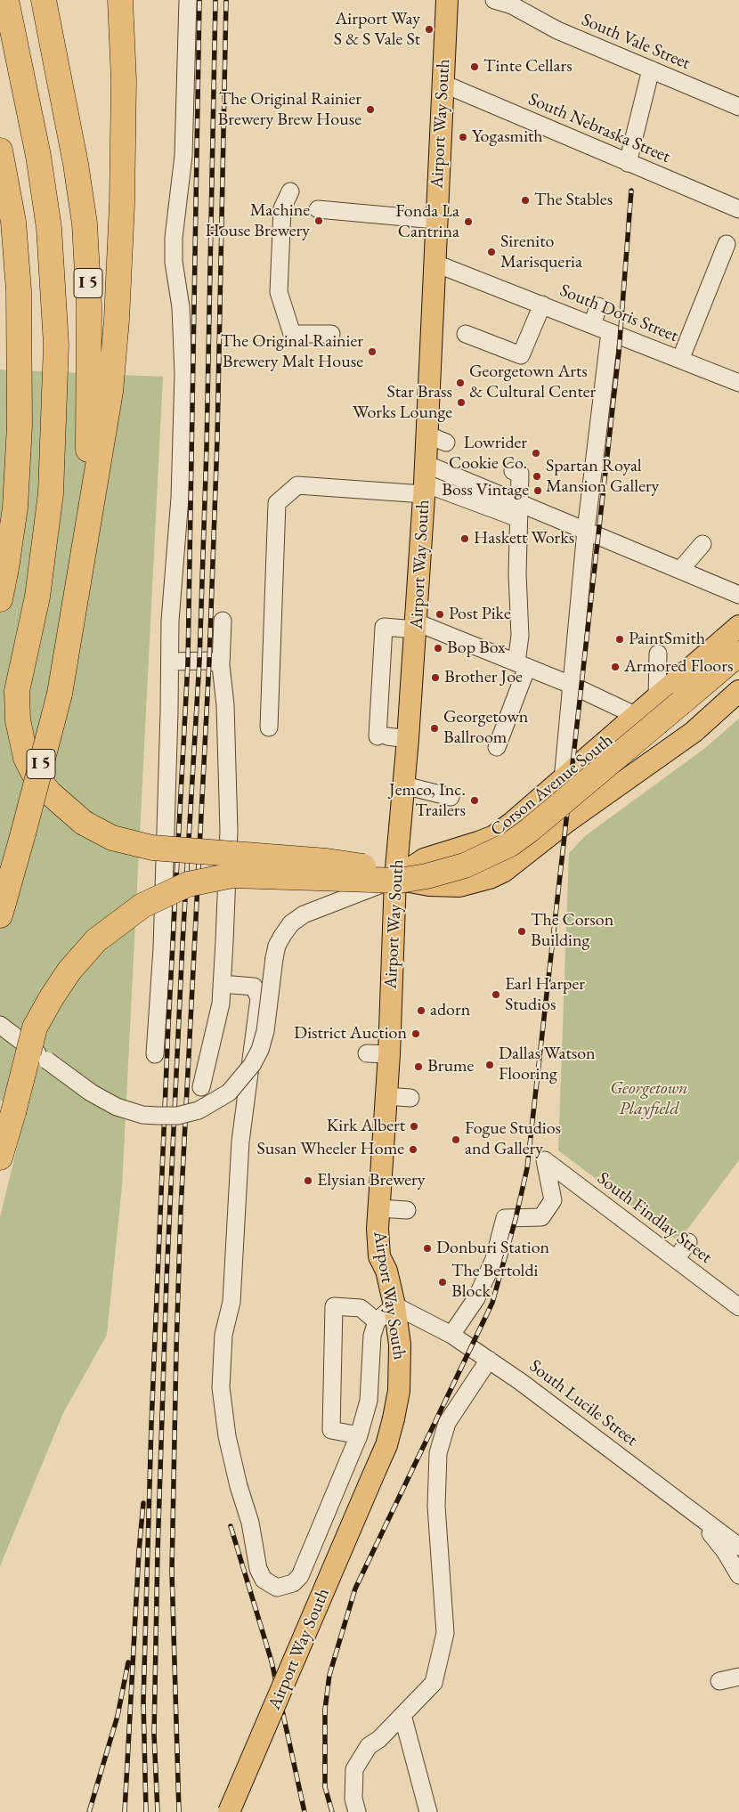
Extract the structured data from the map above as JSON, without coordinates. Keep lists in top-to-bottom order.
{
  "streets": {
    "highway": ["I 5"],
    "main road": ["Airport Way South", "Corson Avenue South"],
    "street": [
      "South Vale Street",
      "South Nebraska Street",
      "South Doris Street",
      "South Findlay Street",
      "South Lucile Street"
    ]
  },
  "crossings": [
    ["Airport Way South", "South Nebraska Street"],
    ["Airport Way South", "South Doris Street"],
    ["Airport Way South", "Corson Avenue South"],
    ["Airport Way South", "South Lucile Street"],
    ["South Findlay Street", "South Lucile Street"]
  ],
  "parks": ["Georgetown Playfield"],
  "places": [
    "Airport Way S & S Vale St",
    "Tinte Cellars",
    "The Original Rainier Brewery Brew House",
    "Yogasmith",
    "The Stables",
    "Machine House Brewery",
    "Fonda La Cantrina",
    "Sirenito Marisqueria",
    "The Original Rainier Brewery Malt House",
    "Georgetown Arts & Cultural Center",
    "Star Brass Works Lounge",
    "Lowrider Cookie Co.",
    "Spartan Royal Mansion Gallery",
    "Boss Vintage",
    "Haskett Works",
    "Post Pike",
    "PaintSmith",
    "Bop Box",
    "Armored Floors",
    "Brother Joe",
    "Georgetown Ballroom",
    "Jemco, Inc. Trailers",
    "The Corson Building",
    "Earl Harper Studios",
    "adorn",
    "District Auction",
    "Dallas Watson Flooring",
    "Brume",
    "Kirk Albert",
    "Fogue Studios and Gallery",
    "Susan Wheeler Home",
    "Elysian Brewery",
    "Donburi Station",
    "The Bertoldi Block"
  ]
}
